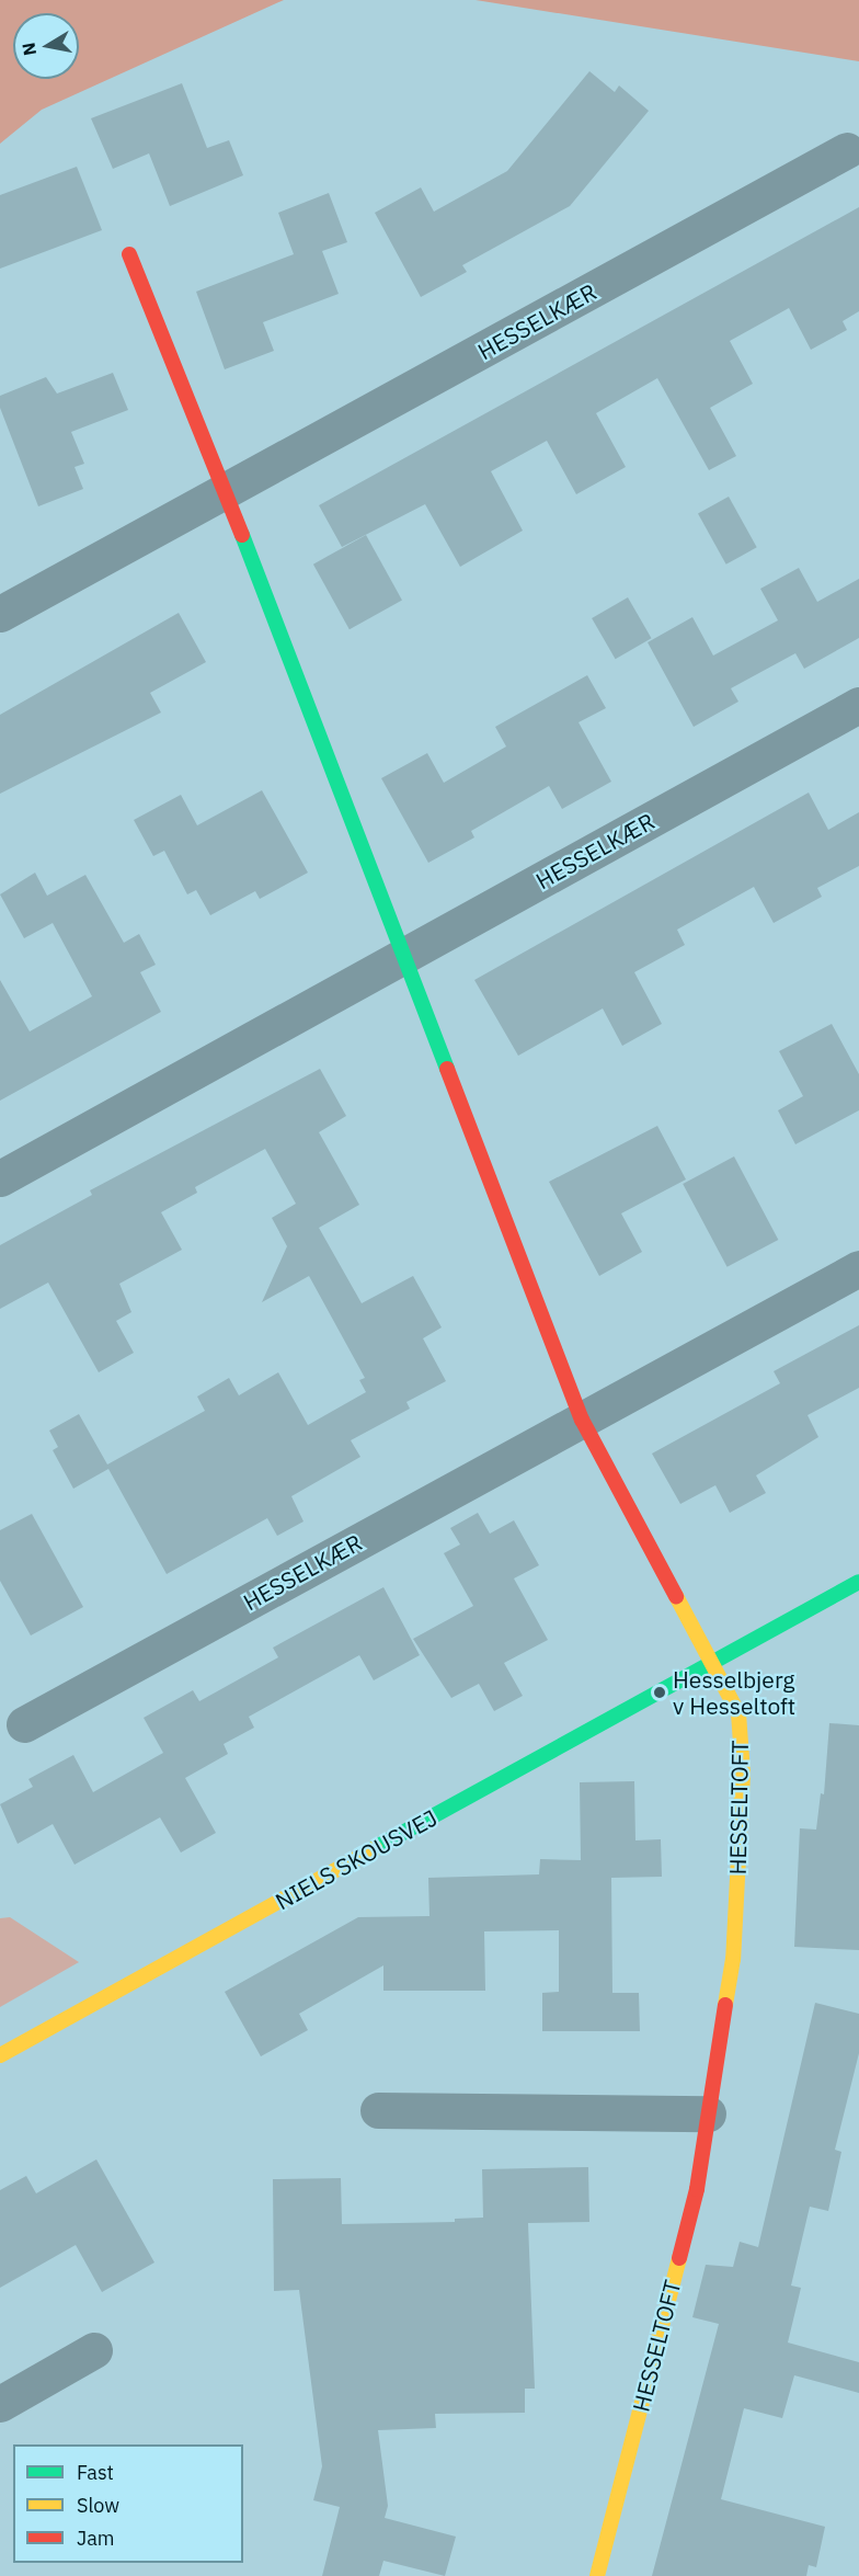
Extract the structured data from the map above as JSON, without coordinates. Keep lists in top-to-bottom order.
{
  "streets": {
    "street": ["HESSELKÆR", "HESSELTOFT", "NIELS SKOUSVEJ"]
  },
  "crossings": [
    ["HESSELTOFT", "NIELS SKOUSVEJ"]
  ],
  "places": ["Hesselbjerg v Hesseltoft"],
  "legend": ["Fast", "Slow", "Jam"],
  "north": "left"
}
